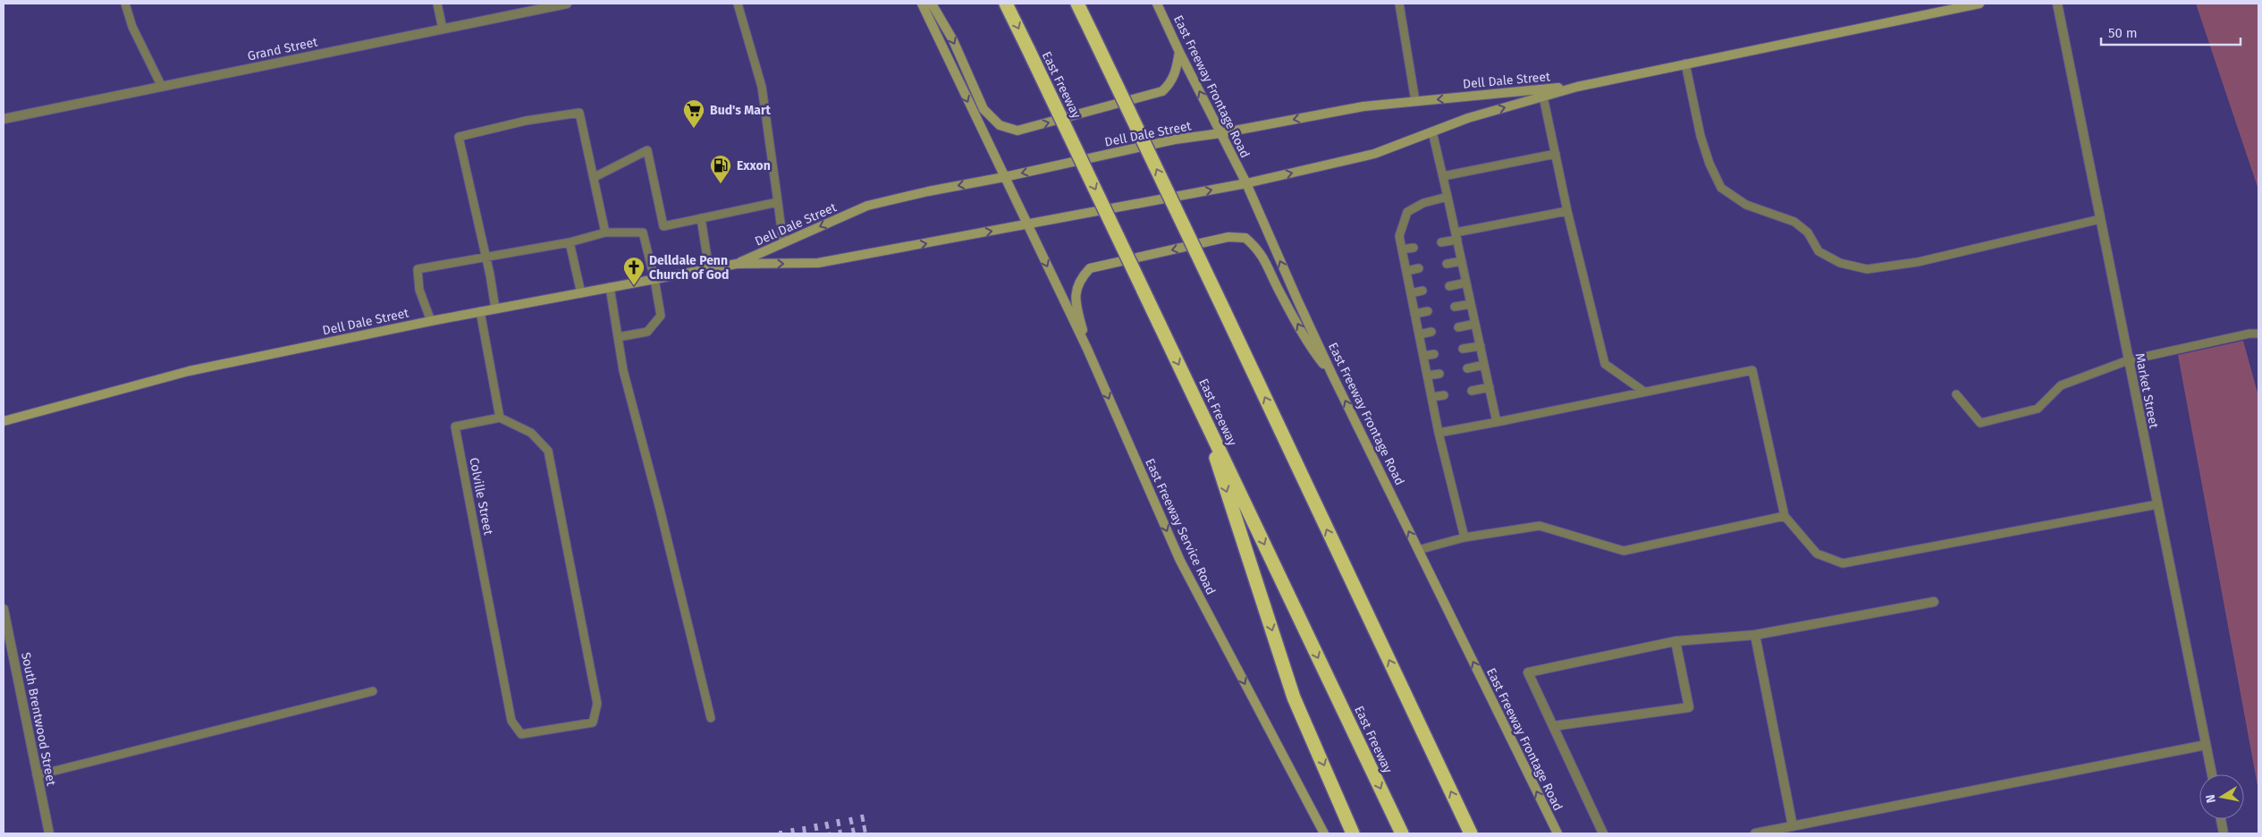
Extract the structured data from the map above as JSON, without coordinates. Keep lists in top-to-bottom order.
{
  "streets": {
    "highway": ["East Freeway"],
    "main road": ["Dell Dale Street", "East Freeway Frontage Road", "East Freeway Service Road"],
    "street": ["Grand Street", "Market Street", "South Brentwood Street"],
    "lane": ["Colville Street"]
  },
  "crossings": [
    ["Dell Dale Street", "East Freeway Frontage Road"],
    ["Dell Dale Street", "East Freeway Service Road"]
  ],
  "one_way": ["East Freeway Frontage Road", "East Freeway Service Road"],
  "places": {
    "supermarket": ["Bud's Mart"],
    "fuel station": ["Exxon"],
    "church": ["Delldale Penn Church of God"]
  },
  "scale_bar": "50 m",
  "north": "left"
}
